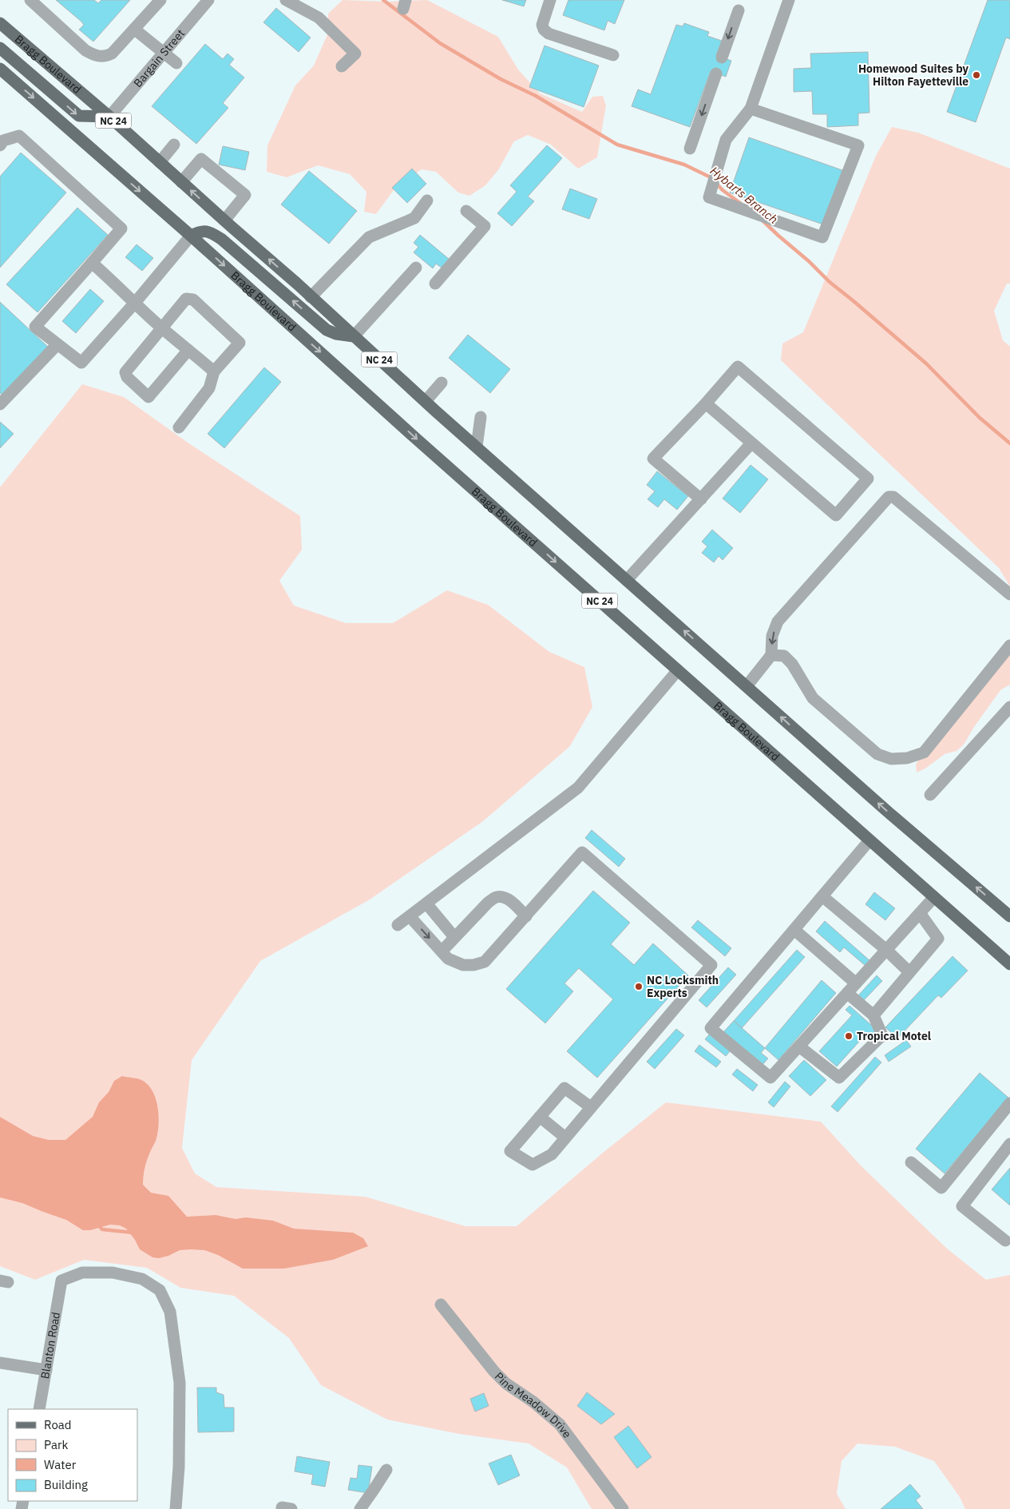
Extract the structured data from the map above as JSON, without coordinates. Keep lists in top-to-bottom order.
{
  "streets": {
    "main road": ["Bragg Boulevard", "NC 24"],
    "street": ["Bargain Street", "Blanton Road", "Pine Meadow Drive"]
  },
  "crossings": [
    ["Bargain Street", "Bragg Boulevard"]
  ],
  "water": ["Hybarts Branch"],
  "places": ["Homewood Suites by Hilton Fayetteville", "NC Locksmith Experts", "Tropical Motel"],
  "legend": [
    "Road",
    "Park",
    "Water",
    "Building"
  ]
}
